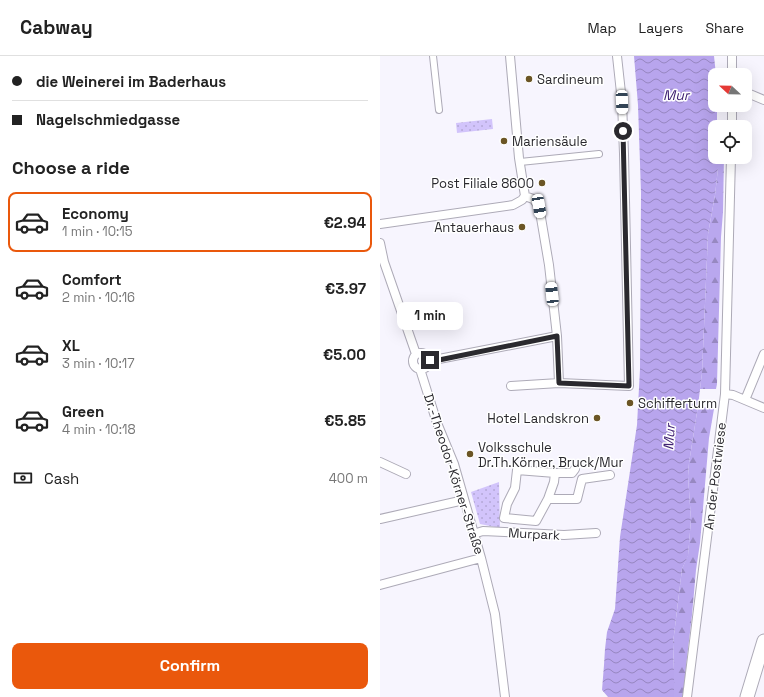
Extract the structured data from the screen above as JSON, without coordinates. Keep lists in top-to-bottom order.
{
  "streets": {
    "street": ["Dr.-Theodor-Körner-Straße", "An der Postwiese", "Murpark"]
  },
  "crossings": [
    ["Dr.-Theodor-Körner-Straße", "Murpark"]
  ],
  "water": ["Mur"],
  "places": [
    "Sardineum",
    "Mariensäule",
    "Post Filiale 8600",
    "Antauerhaus",
    "Schifferturm",
    "Hotel Landskron",
    "Volksschule Dr.Th.Körner, Bruck/Mur"
  ],
  "north": "left",
  "page": {
    "header": "Cabway",
    "nav": ["Map", "Layers", "Share"],
    "banner": ["die Weinerei im Baderhaus", "Nagelschmiedgasse"],
    "heading": "Choose a ride",
    "list": [
      {
        "name": "Economy",
        "note": "1 min · 10:15",
        "value": "€2.94"
      },
      {
        "name": "Comfort",
        "note": "2 min · 10:16",
        "value": "€3.97"
      },
      {
        "name": "XL",
        "note": "3 min · 10:17",
        "value": "€5.00"
      },
      {
        "name": "Green",
        "note": "4 min · 10:18",
        "value": "€5.85"
      }
    ],
    "bubble": "1 min",
    "pay": ["Cash", "400 m"],
    "buttons": "Confirm"
  }
}
